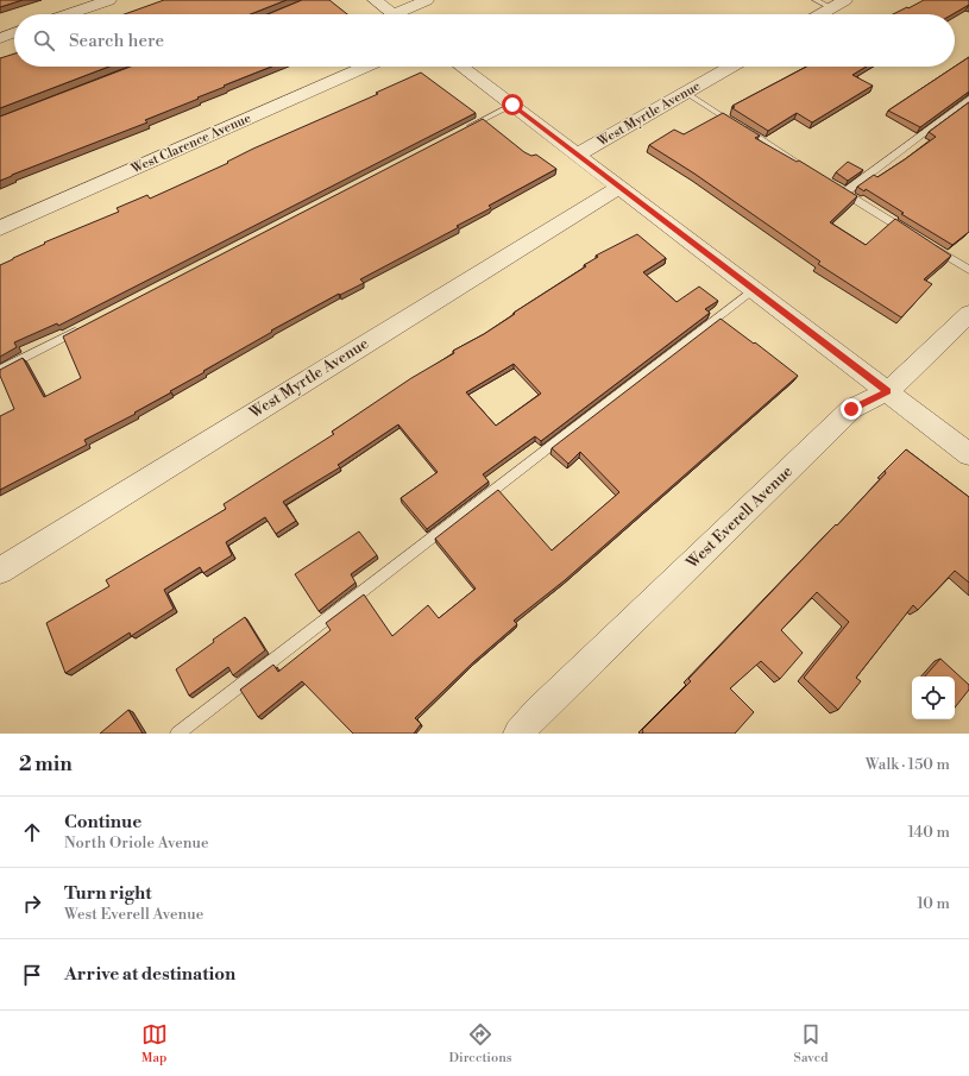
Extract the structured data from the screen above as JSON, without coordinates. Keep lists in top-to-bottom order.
{
  "streets": {
    "street": ["West Myrtle Avenue", "West Clarence Avenue", "West Everell Avenue"]
  },
  "page": {
    "search": "Search here",
    "heading": ["2 min", "Walk · 150 m"],
    "list": [
      ["Continue", "North Oriole Avenue", "140 m"],
      ["Turn right", "West Everell Avenue", "10 m"],
      "Arrive at destination"
    ],
    "nav": ["Map", "Directions", "Saved"]
  }
}
